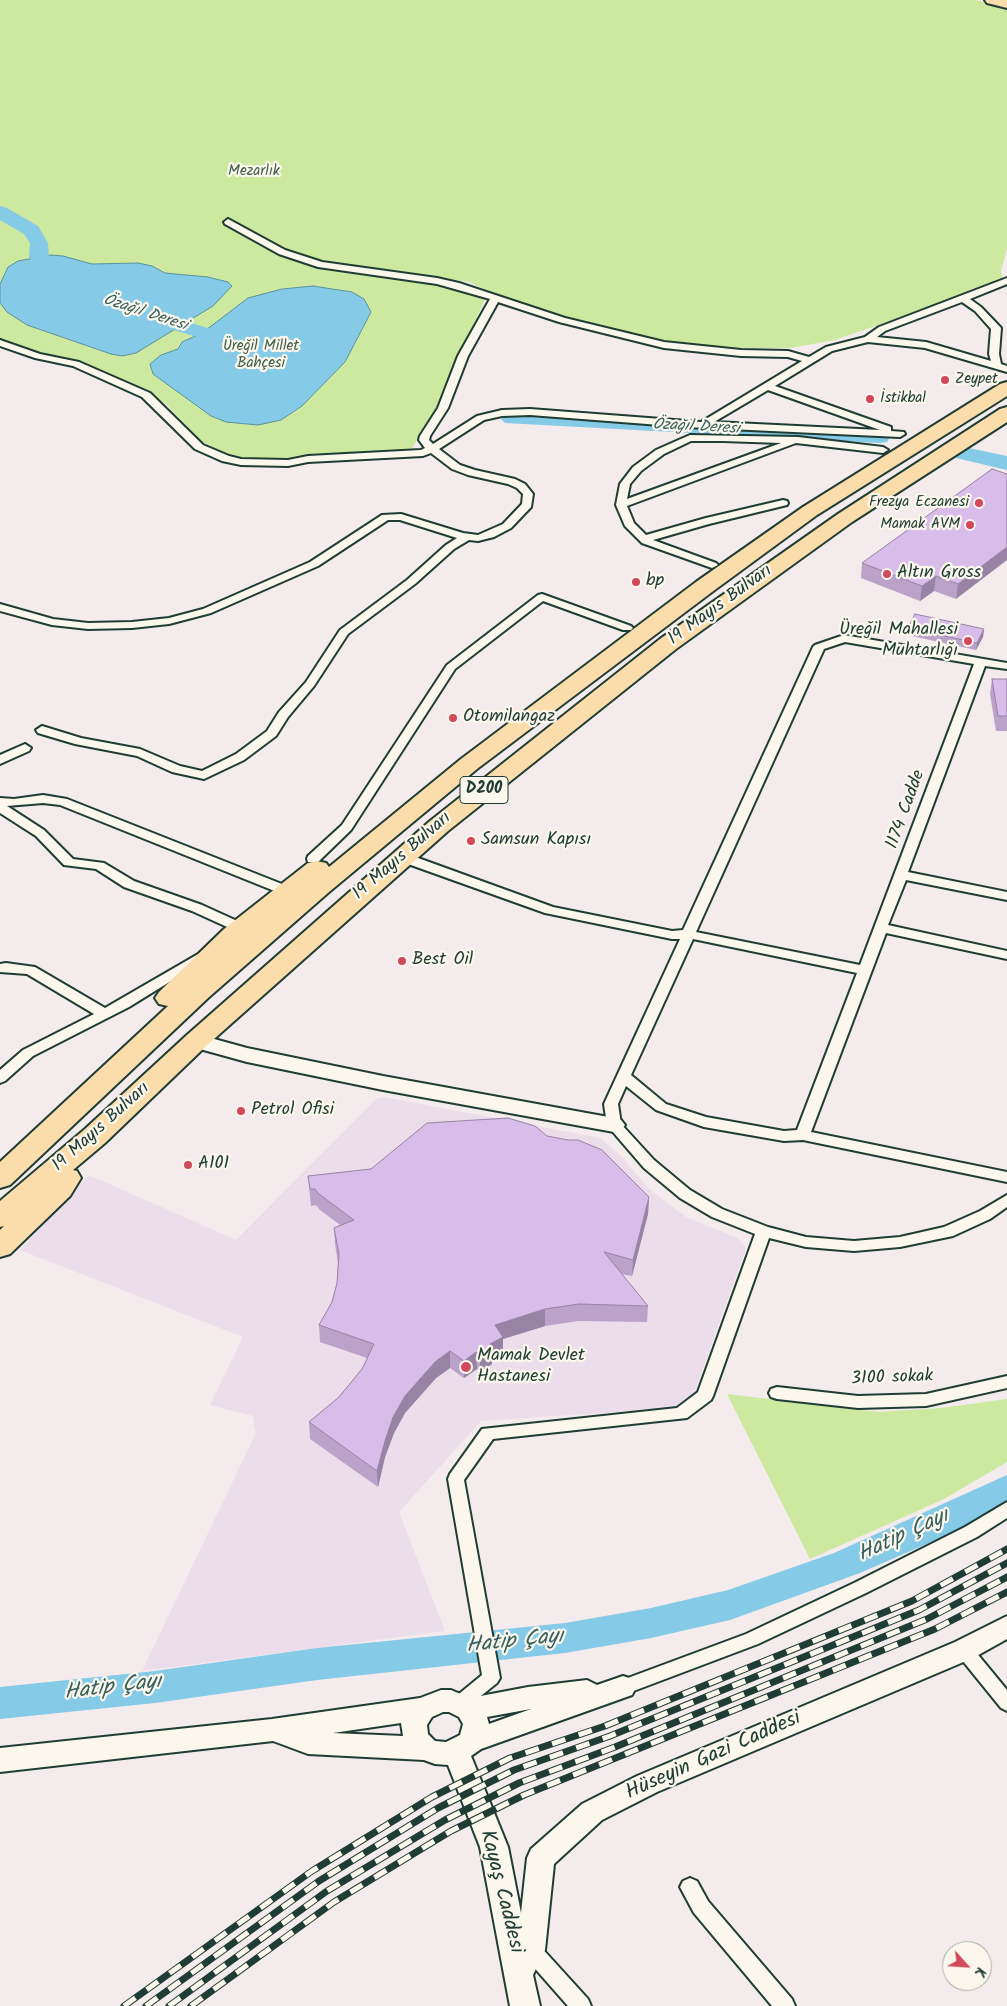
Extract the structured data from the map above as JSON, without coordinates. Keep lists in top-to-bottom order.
{
  "streets": {
    "highway": ["19 Mayıs Bulvarı", "D200"],
    "street": [
      "1174 Cadde",
      "3100 sokak",
      "Hüseyin Gazi Caddesi",
      "Kayaş Caddesi"
    ]
  },
  "crossings": [
    ["Hüseyin Gazi Caddesi", "Kayaş Caddesi"]
  ],
  "water": ["Özağıl Deresi", "Hatip Çayı"],
  "parks": ["Mezarlık", "Üreğil Millet Bahçesi"],
  "places": [
    "Zeypet",
    "İstikbal",
    "Frezya Eczanesi",
    "Mamak AVM",
    "Altın Gross",
    "bp",
    "Üreğil Mahallesi Muhtarlığı",
    "Otomilangaz",
    "Samsun Kapısı",
    "Best Oil",
    "Petrol Ofisi",
    "A101",
    "Mamak Devlet Hastanesi"
  ],
  "north": "bottom right"
}
